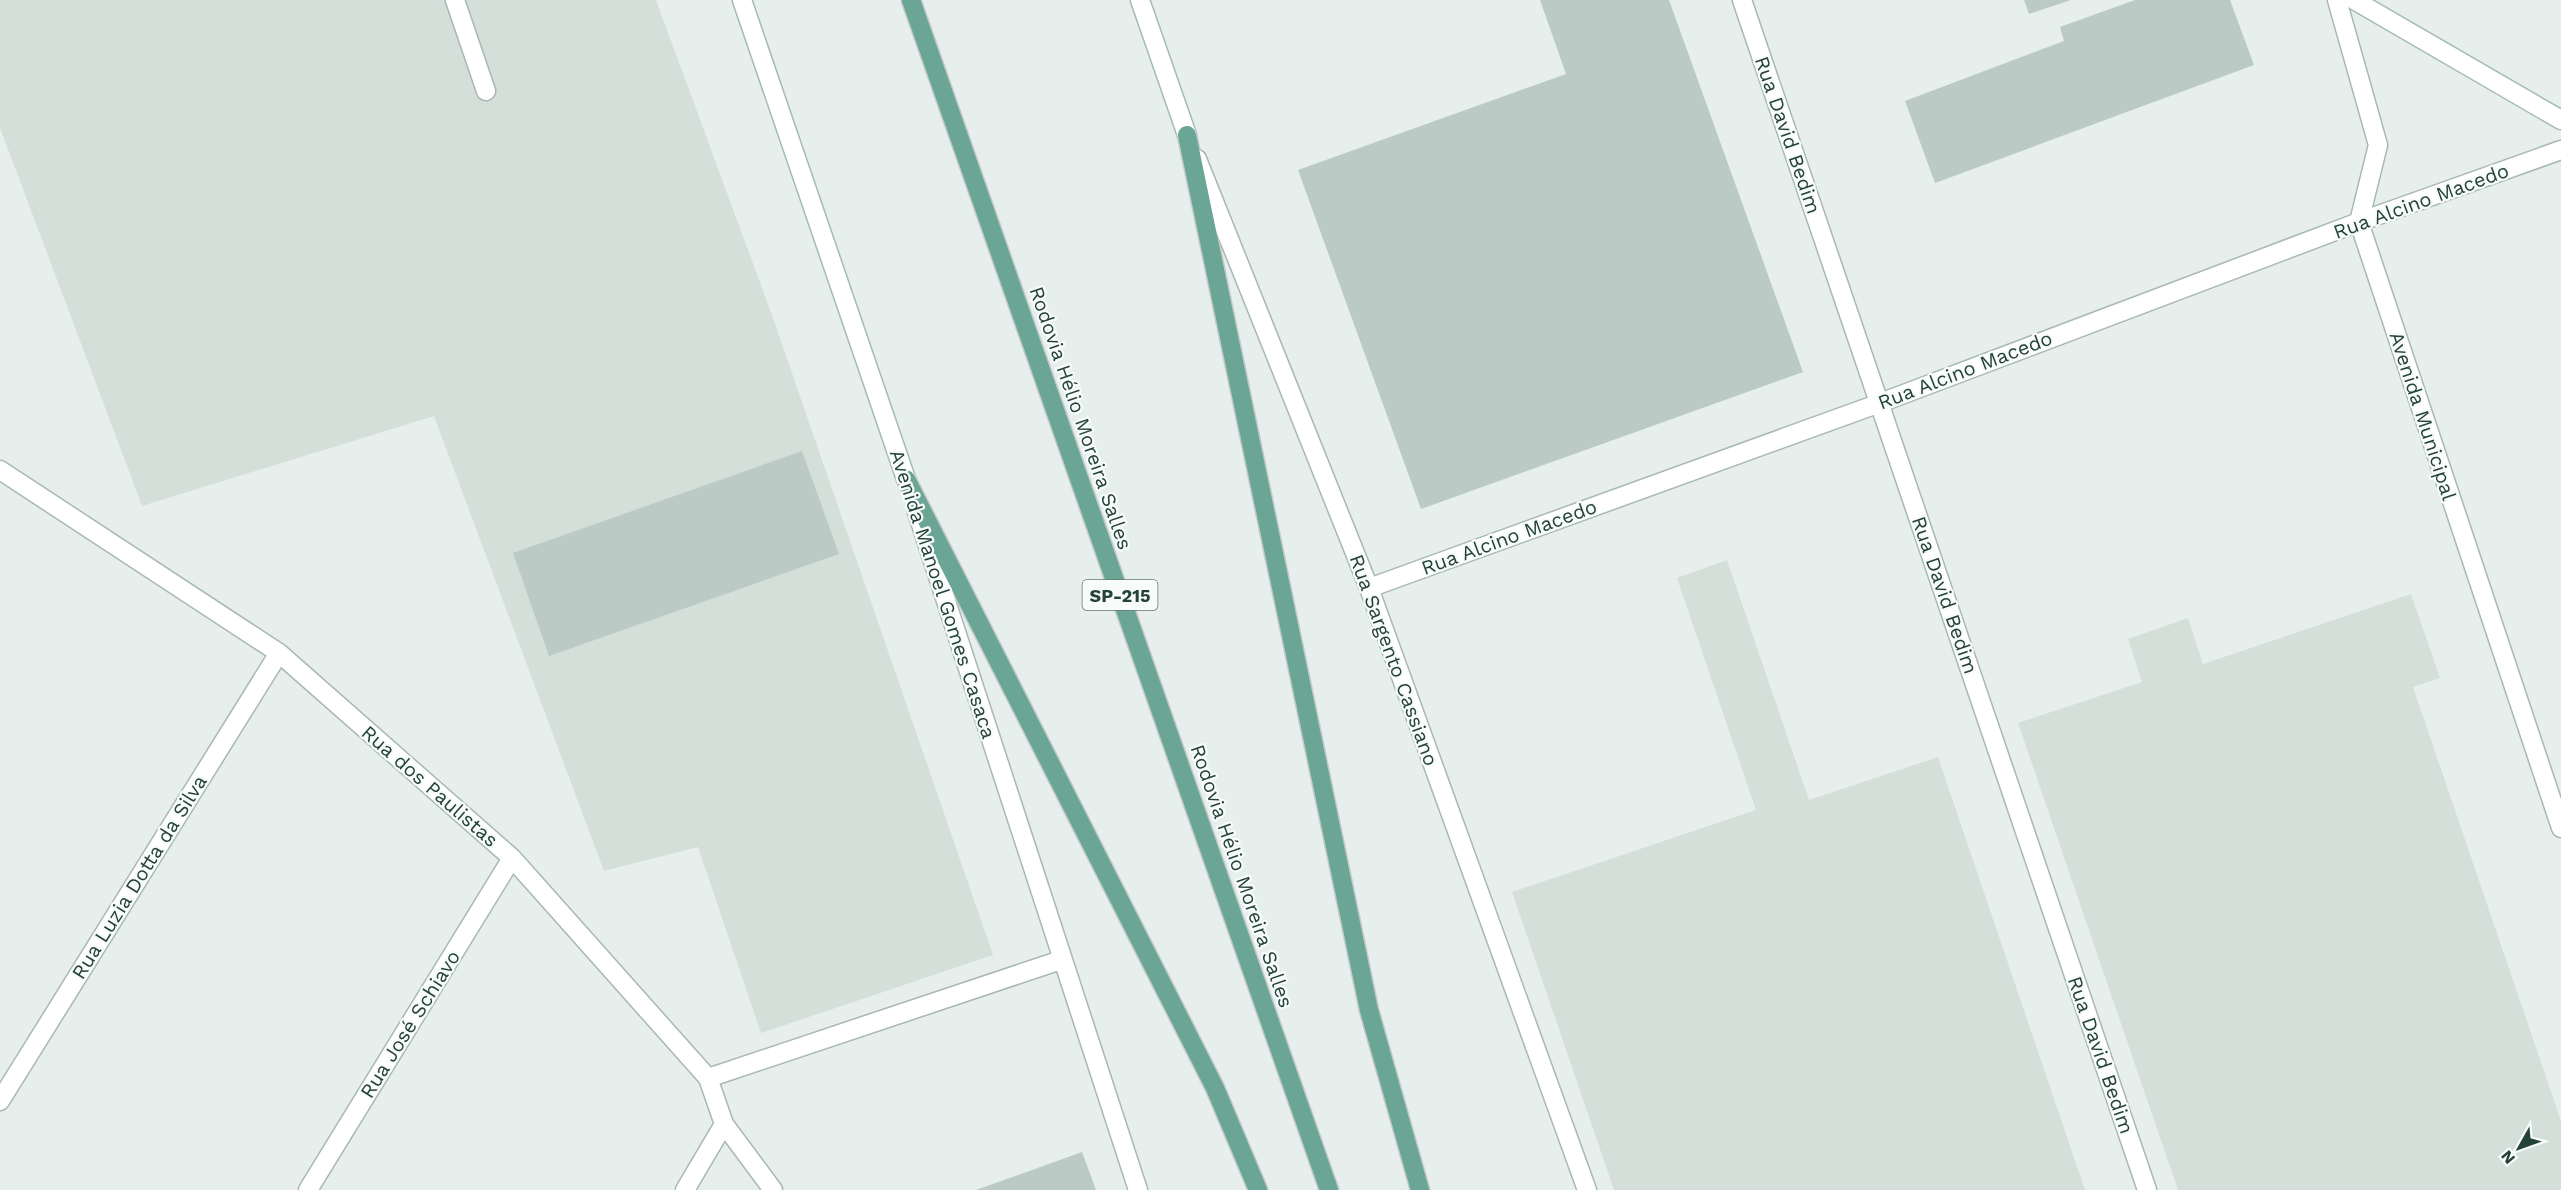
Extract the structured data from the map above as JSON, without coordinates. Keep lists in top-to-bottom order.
{
  "streets": {
    "main road": ["Rodovia Hélio Moreira Salles", "SP-215"],
    "street": [
      "Rua David Bedim",
      "Rua Alcino Macedo",
      "Avenida Municipal",
      "Avenida Manoel Gomes Casaca",
      "Rua Sargento Cassiano",
      "Rua dos Paulistas",
      "Rua Luzia Dotta da Silva",
      "Rua José Schiavo"
    ]
  },
  "crossings": [
    ["Rua David Bedim", "Rua Alcino Macedo"],
    ["Rua Alcino Macedo", "Avenida Municipal"],
    ["Rua Alcino Macedo", "Rua Sargento Cassiano"],
    ["Rua dos Paulistas", "Rua Luzia Dotta da Silva"],
    ["Rua dos Paulistas", "Rua José Schiavo"]
  ],
  "north": "bottom left"
}
